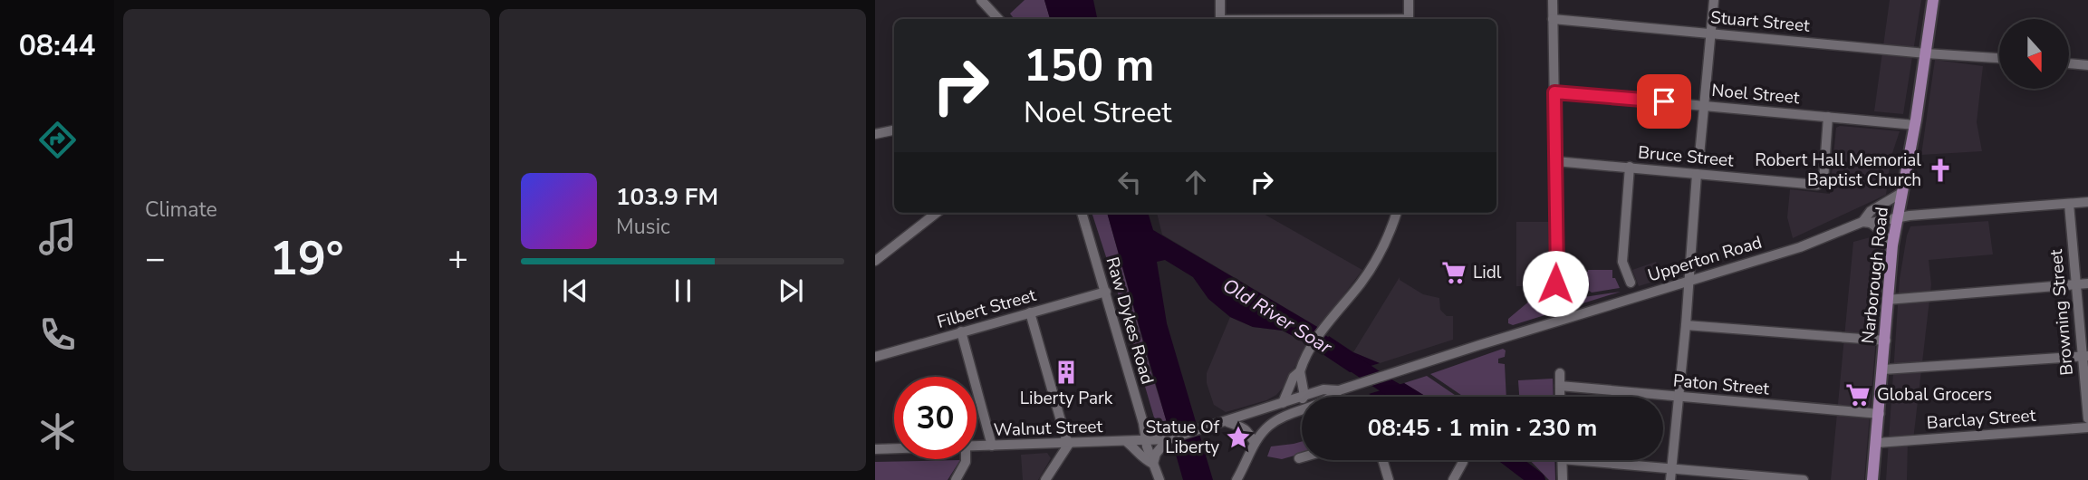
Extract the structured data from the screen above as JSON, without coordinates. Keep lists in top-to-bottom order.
{
  "streets": {
    "main road": ["Narborough Road"],
    "street": [
      "Stuart Street",
      "Noel Street",
      "Bruce Street",
      "Upperton Road",
      "Filbert Street",
      "Browning Street",
      "Raw Dykes Road",
      "Paton Street",
      "Barclay Street",
      "Walnut Street"
    ]
  },
  "crossings": [
    ["Stuart Street", "Narborough Road"],
    ["Noel Street", "Bruce Street"],
    ["Noel Street", "Narborough Road"],
    ["Upperton Road", "Narborough Road"],
    ["Upperton Road", "Browning Street"],
    ["Upperton Road", "Raw Dykes Road"],
    ["Upperton Road", "Walnut Street"],
    ["Narborough Road", "Paton Street"],
    ["Narborough Road", "Barclay Street"],
    ["Filbert Street", "Raw Dykes Road"],
    ["Raw Dykes Road", "Walnut Street"]
  ],
  "water": ["Old River Soar"],
  "places": {
    "church": ["Robert Hall Memorial Baptist Church"],
    "supermarket": ["Lidl", "Global Grocers"],
    "building": ["Liberty Park"],
    "place": ["Statue Of Liberty"]
  },
  "north": "bottom",
  "page": {
    "tabs": "08:44",
    "tile": "Climate",
    "turn": ["150 m", "Noel Street"],
    "song": ["103.9 FM", "Music"],
    "heat": ["−", "19°", "+"],
    "limit": "30",
    "trip": "08:45 · 1 min · 230 m"
  }
}
